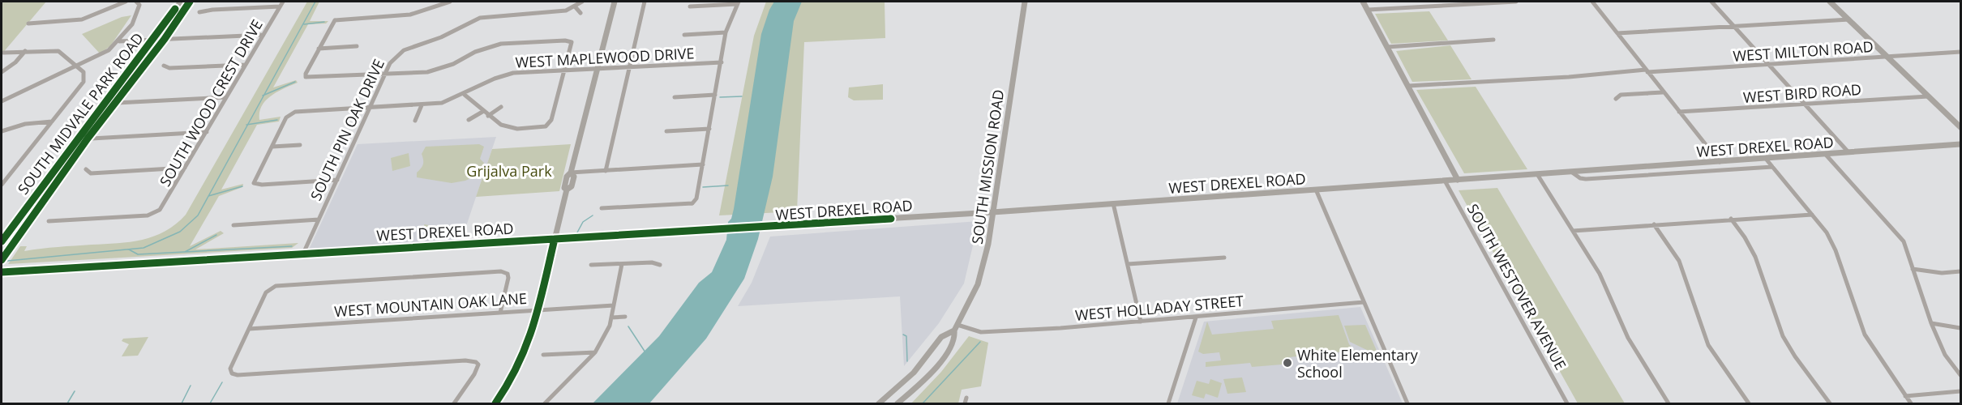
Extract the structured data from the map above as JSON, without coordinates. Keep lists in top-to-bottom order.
{
  "streets": {
    "main road": ["SOUTH MIDVALE PARK ROAD"],
    "street": [
      "WEST MILTON ROAD",
      "WEST MAPLEWOOD DRIVE",
      "WEST BIRD ROAD",
      "SOUTH WOOD CREST DRIVE",
      "SOUTH PIN OAK DRIVE",
      "WEST DREXEL ROAD",
      "SOUTH MISSION ROAD",
      "SOUTH WESTOVER AVENUE",
      "WEST MOUNTAIN OAK LANE",
      "WEST HOLLADAY STREET"
    ]
  },
  "crossings": [
    ["WEST MAPLEWOOD DRIVE", "SOUTH PIN OAK DRIVE"],
    ["SOUTH PIN OAK DRIVE", "WEST DREXEL ROAD"],
    ["WEST DREXEL ROAD", "SOUTH MISSION ROAD"],
    ["WEST DREXEL ROAD", "SOUTH WESTOVER AVENUE"],
    ["SOUTH MISSION ROAD", "WEST HOLLADAY STREET"]
  ],
  "parks": ["Grijalva Park"],
  "places": ["White Elementary School"]
}
